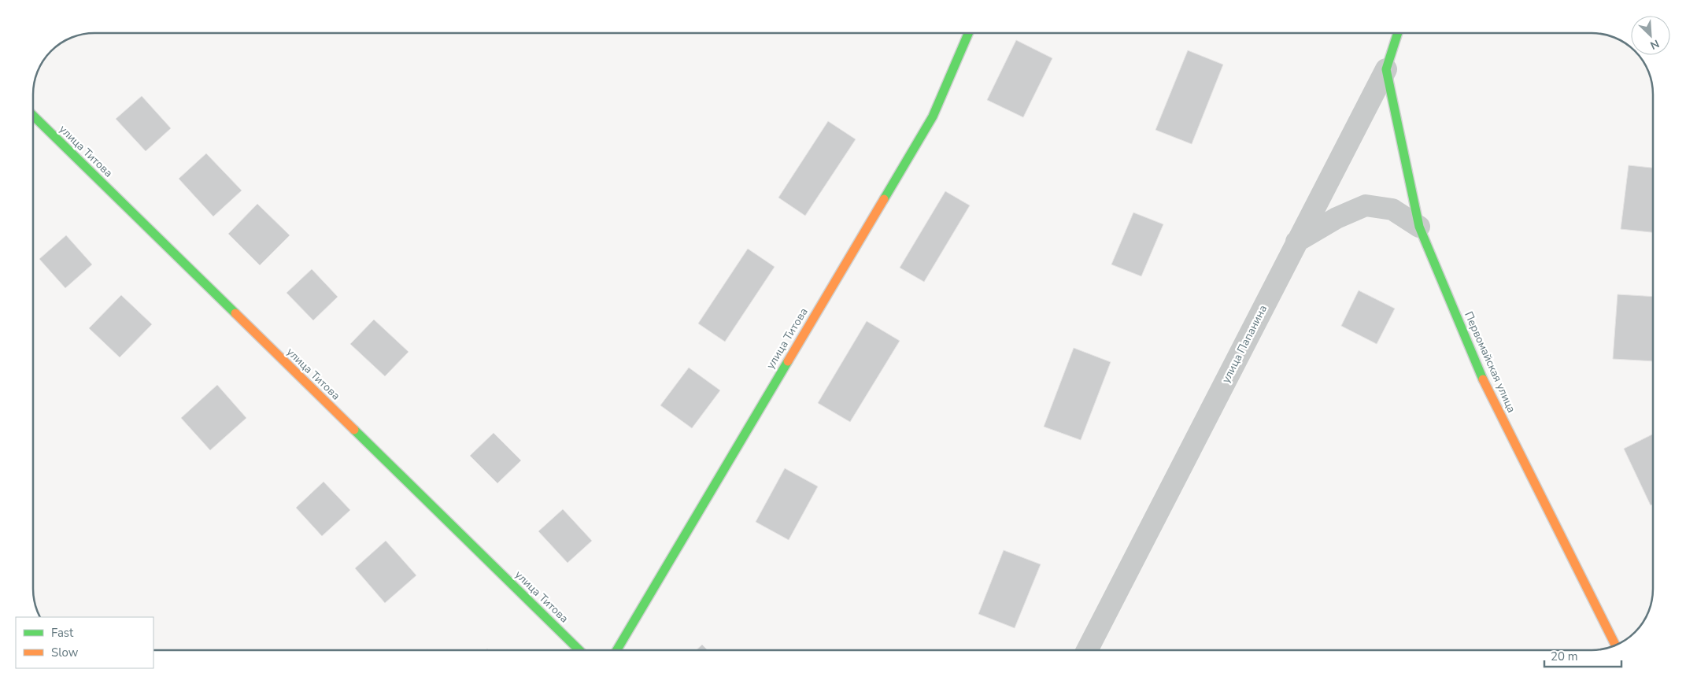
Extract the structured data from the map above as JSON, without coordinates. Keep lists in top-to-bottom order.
{
  "streets": {
    "street": ["улица Титова", "улица Папанина", "Первомайская улица"]
  },
  "crossings": [
    ["улица Папанина", "Первомайская улица"]
  ],
  "legend": ["Fast", "Slow"],
  "scale_bar": "20 m",
  "north": "bottom right"
}
